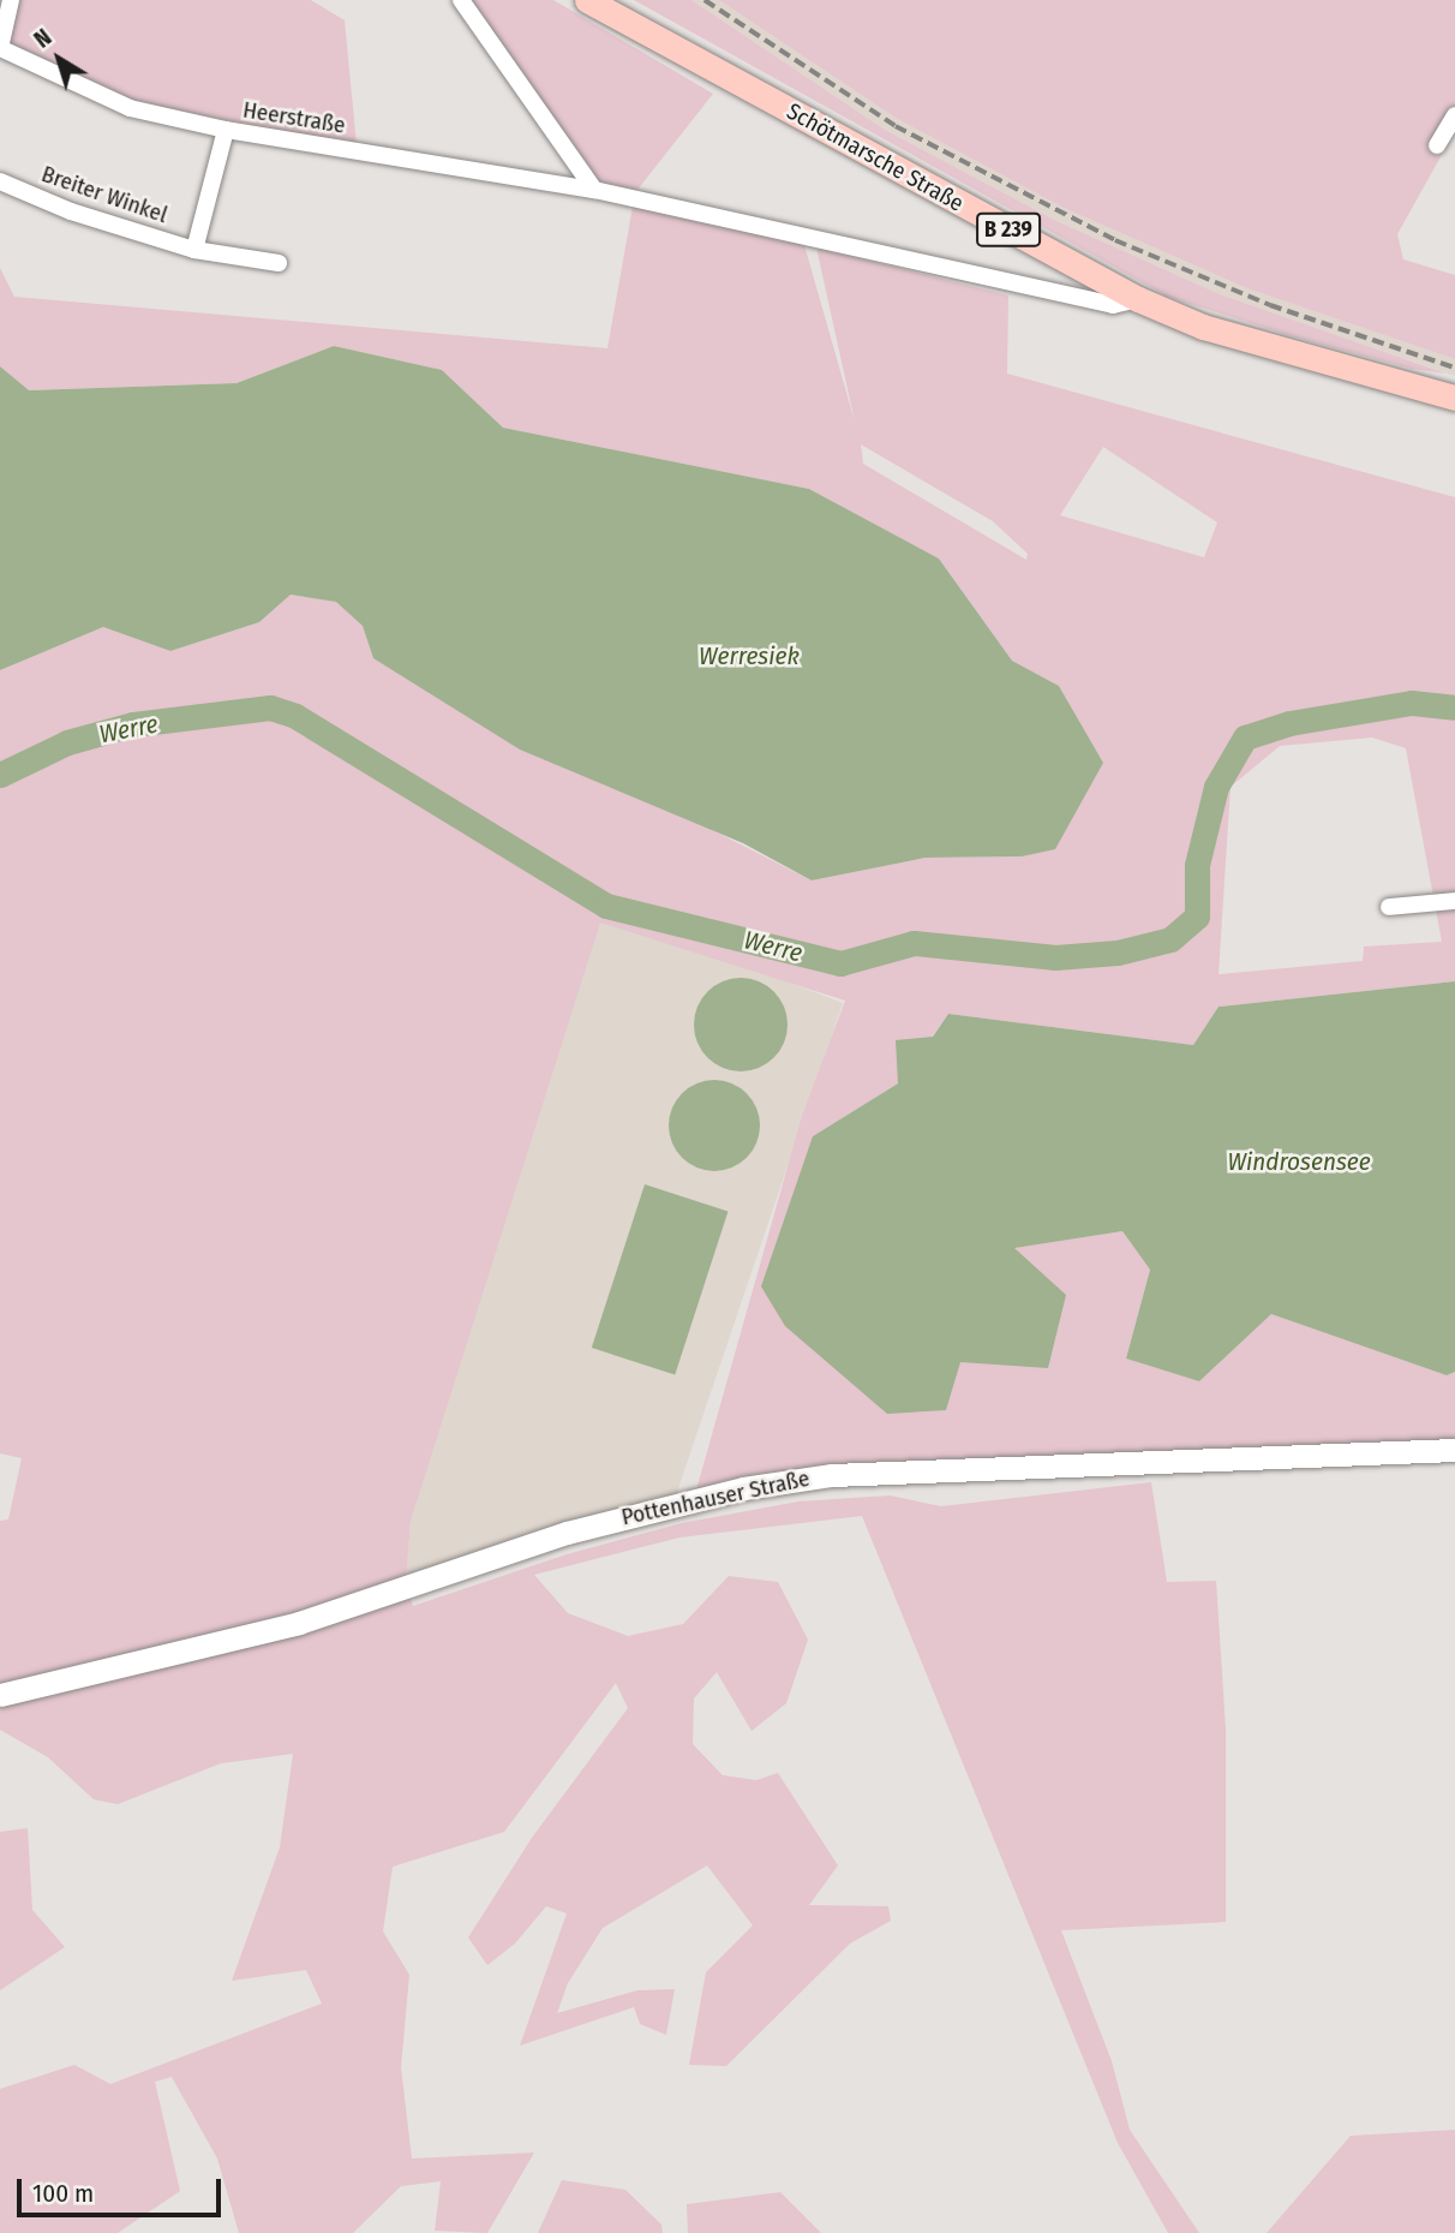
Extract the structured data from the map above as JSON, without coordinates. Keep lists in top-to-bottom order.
{
  "streets": {
    "main road": ["Schötmarsche Straße", "B 239"],
    "street": ["Heerstraße", "Breiter Winkel", "Pottenhauser Straße"]
  },
  "crossings": [
    ["Heerstraße", "Schötmarsche Straße"],
    ["Heerstraße", "Breiter Winkel"]
  ],
  "water": ["Werresiek", "Werre", "Windrosensee"],
  "scale_bar": "100 m",
  "north": "top left"
}
